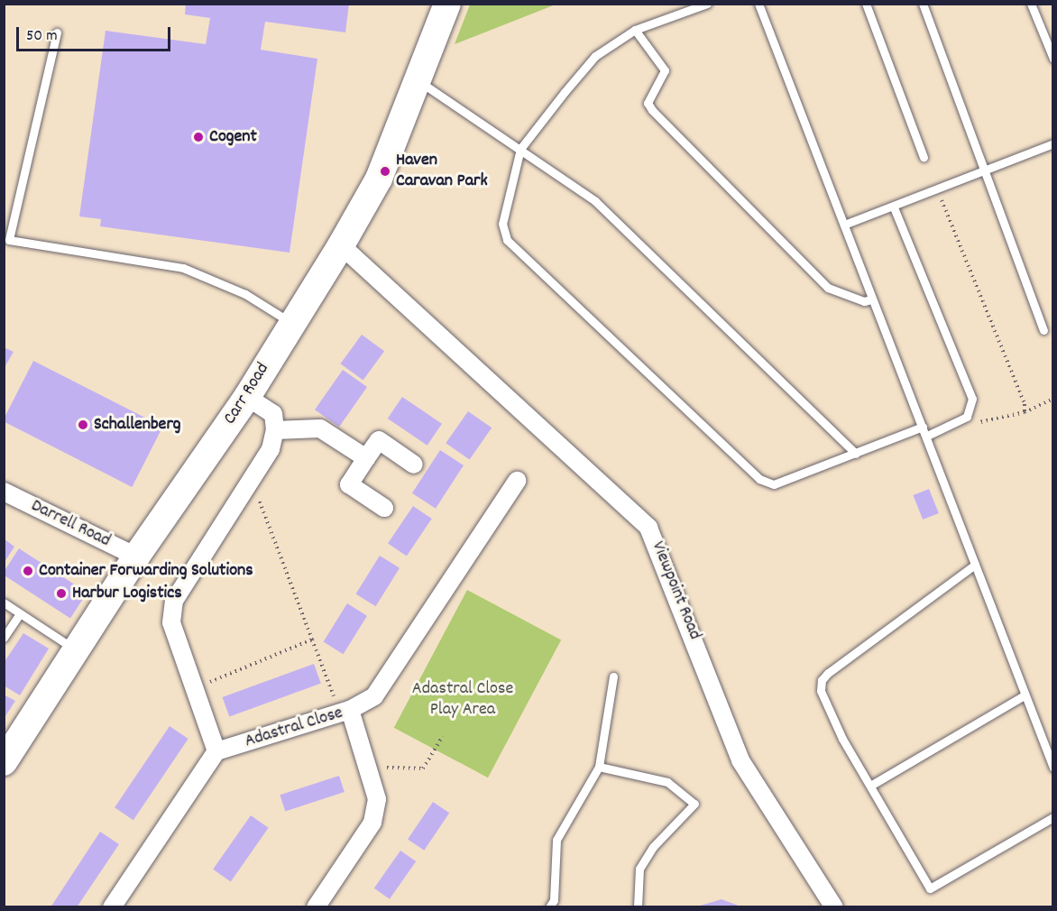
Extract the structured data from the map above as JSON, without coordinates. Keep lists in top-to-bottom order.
{
  "streets": {
    "main road": ["Carr Road"],
    "street": ["Darrell Road", "Viewpoint Road", "Adastral Close"]
  },
  "crossings": [
    ["Carr Road", "Darrell Road"],
    ["Carr Road", "Viewpoint Road"]
  ],
  "parks": ["Adastral Close Play Area"],
  "places": [
    "Cogent",
    "Haven Caravan Park",
    "Schallenberg",
    "Container Forwarding Solutions",
    "Harbur Logistics"
  ],
  "scale_bar": "50 m"
}
